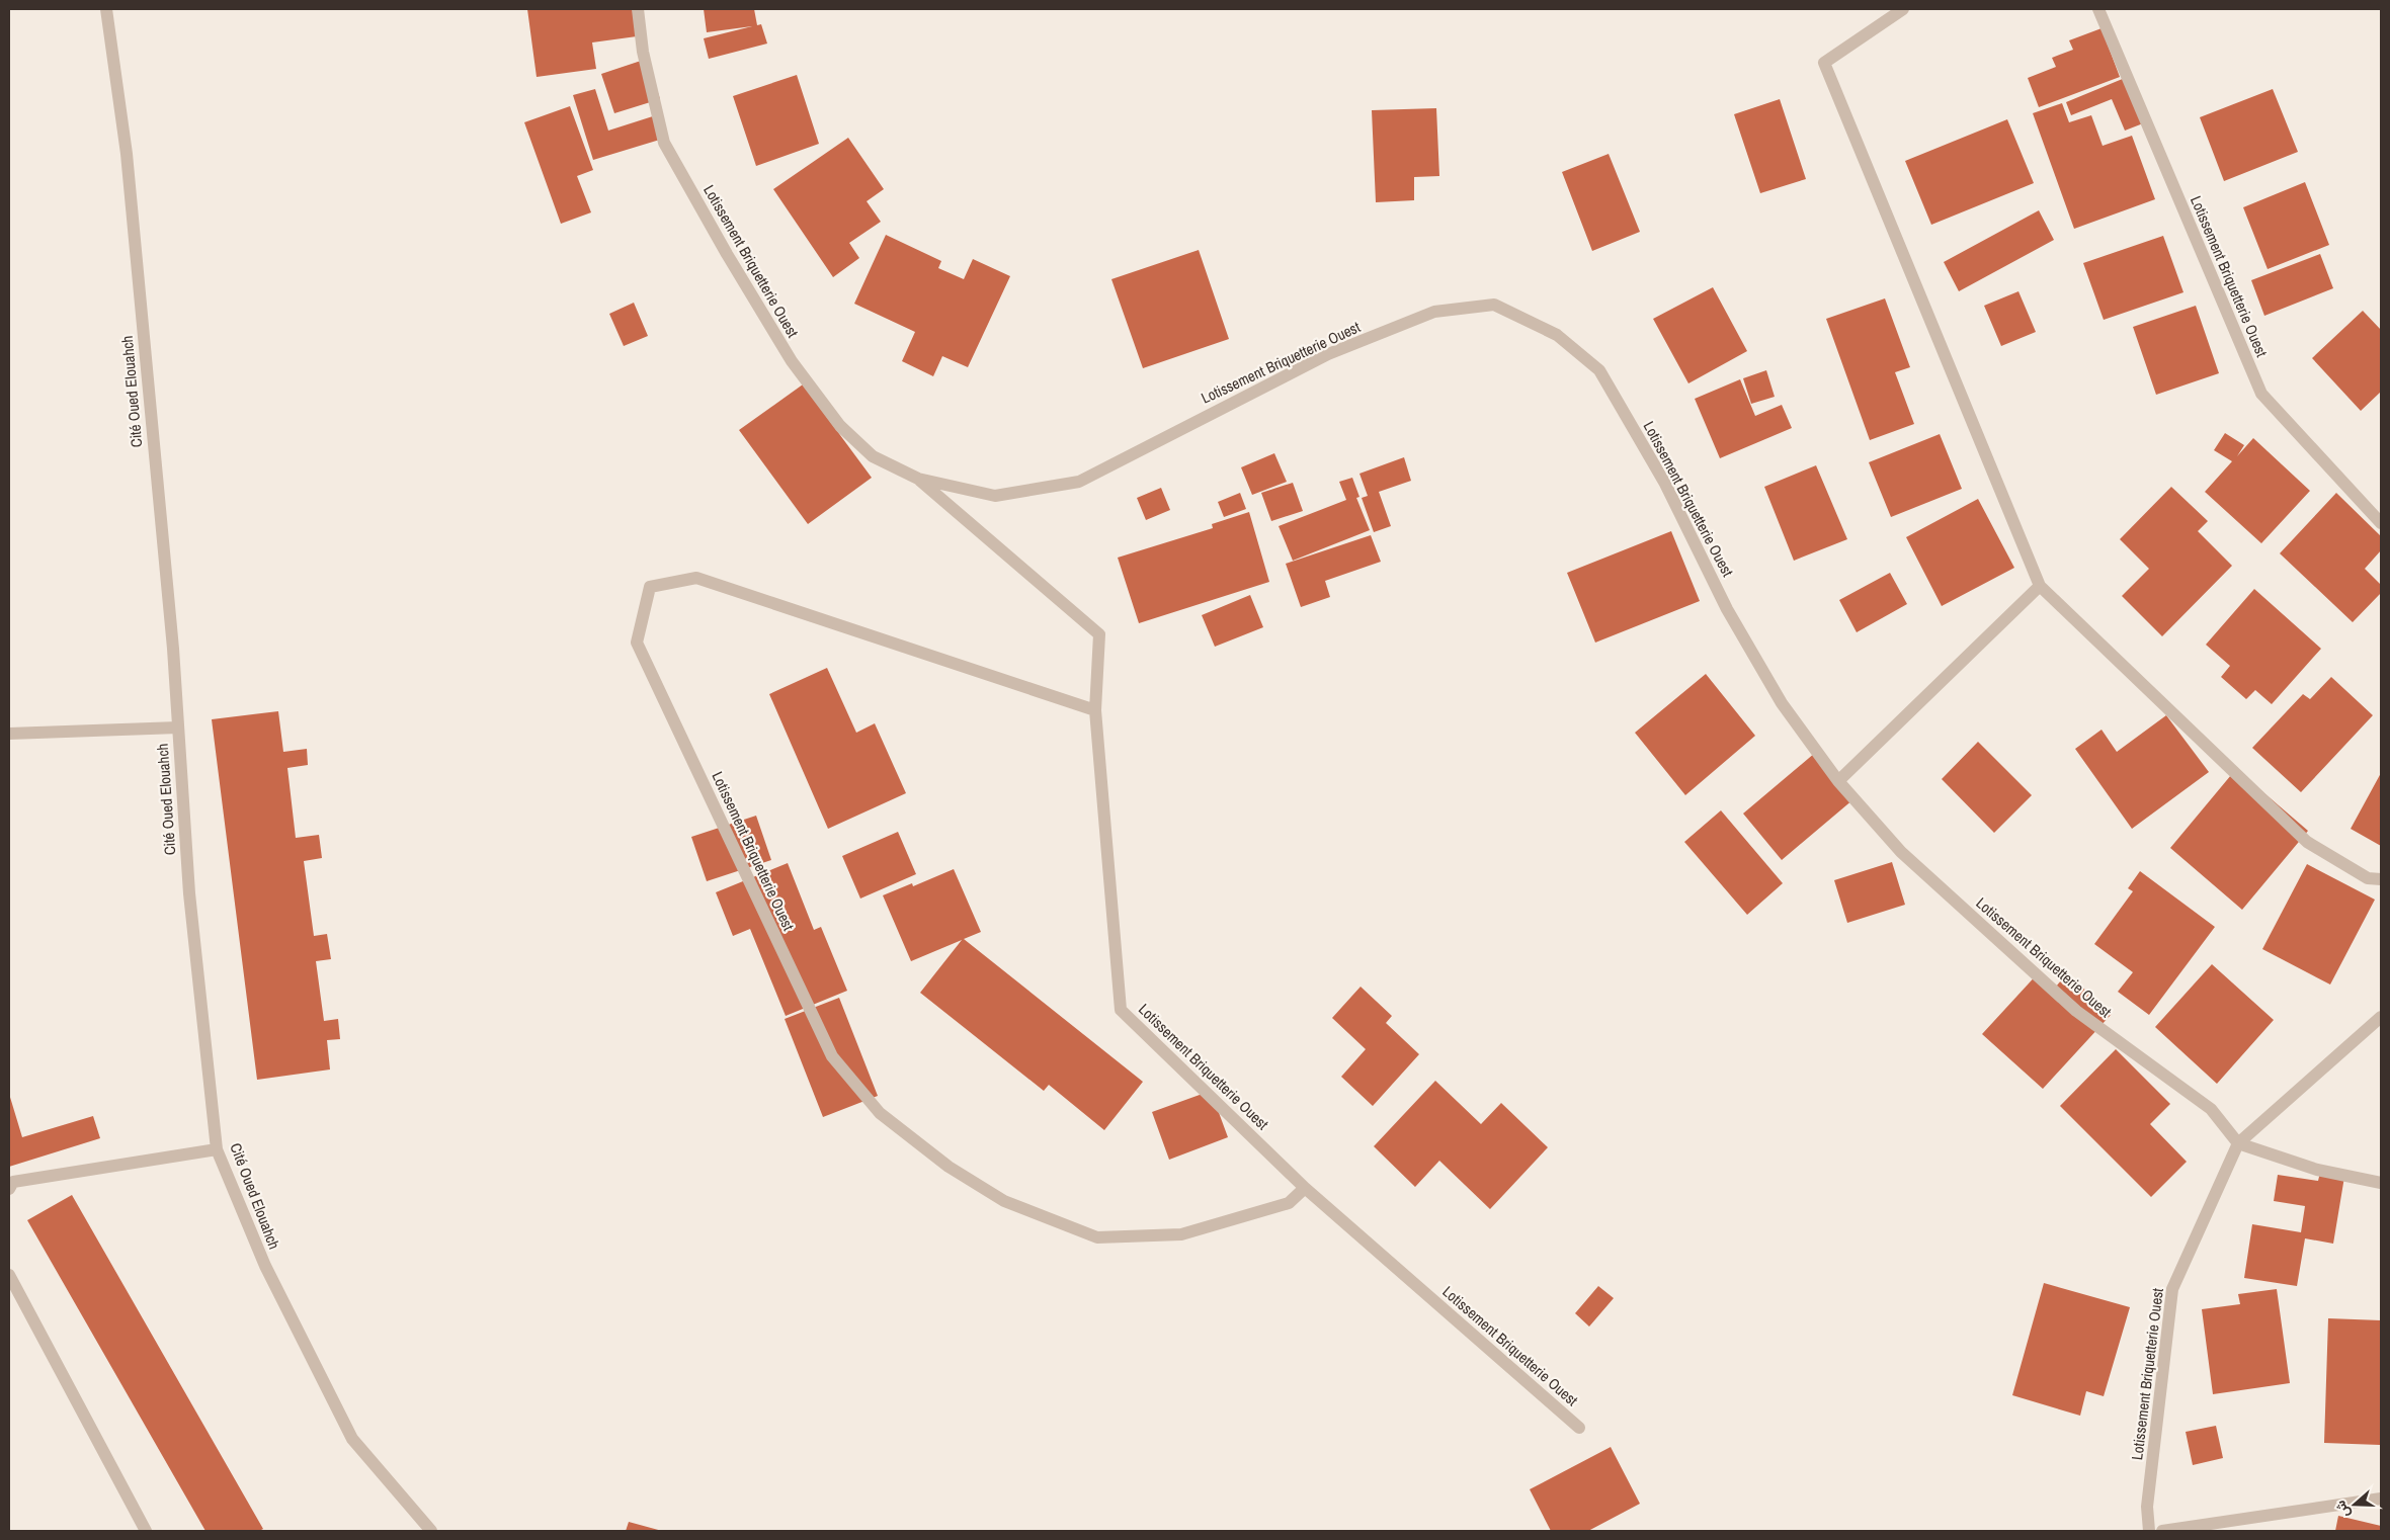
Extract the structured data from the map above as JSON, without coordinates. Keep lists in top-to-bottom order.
{
  "streets": {
    "street": ["Lotissement Briquetterie Ouest", "Cité Oued Elouahch"]
  },
  "north": "left"
}
